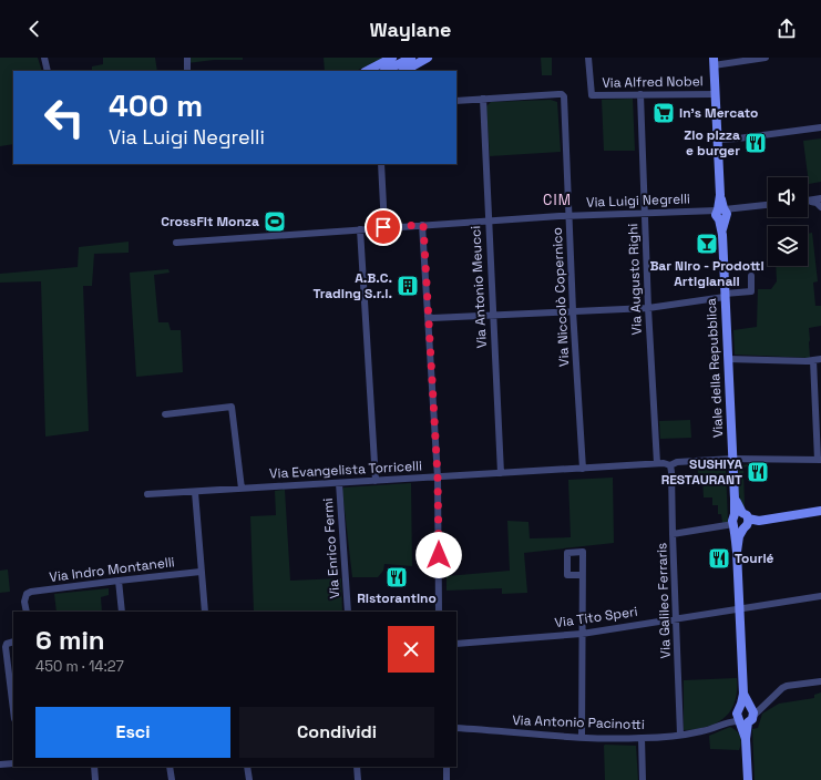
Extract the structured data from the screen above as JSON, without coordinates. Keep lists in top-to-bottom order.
{
  "streets": {
    "street": [
      "Via Alfred Nobel",
      "Via Luigi Negrelli",
      "Via Augusto Righi",
      "Via Antonio Meucci",
      "Via Niccolò Copernico",
      "Viale della Repubblica",
      "Via Evangelista Torricelli",
      "Via Enrico Fermi",
      "Via Indro Montanelli",
      "Via Galileo Ferraris",
      "Via Tito Speri",
      "Via Antonio Pacinotti"
    ]
  },
  "crossings": [
    ["Via Alfred Nobel", "Via Augusto Righi"],
    ["Via Alfred Nobel", "Viale della Repubblica"],
    ["Via Luigi Negrelli", "Via Augusto Righi"],
    ["Via Luigi Negrelli", "Via Antonio Meucci"],
    ["Via Luigi Negrelli", "Via Niccolò Copernico"],
    ["Via Luigi Negrelli", "Viale della Repubblica"],
    ["Via Augusto Righi", "Via Evangelista Torricelli"],
    ["Via Antonio Meucci", "Via Niccolò Copernico"],
    ["Via Antonio Meucci", "Via Evangelista Torricelli"],
    ["Via Niccolò Copernico", "Via Evangelista Torricelli"],
    ["Viale della Repubblica", "Via Evangelista Torricelli"],
    ["Via Evangelista Torricelli", "Via Enrico Fermi"],
    ["Via Evangelista Torricelli", "Via Galileo Ferraris"],
    ["Via Galileo Ferraris", "Via Tito Speri"],
    ["Via Galileo Ferraris", "Via Antonio Pacinotti"]
  ],
  "districts": ["CIM"],
  "places": {
    "supermarket": ["In's Mercato"],
    "restaurant": [
      "Zio pizza e burger",
      "SUSHIYA RESTAURANT",
      "Tourlé",
      "Ristorantino"
    ],
    "sports": ["CrossFit Monza"],
    "bar": ["Bar Niro - Prodotti Artigianali"],
    "building": ["A.B.C. Trading S.r.l."]
  },
  "page": {
    "header": "Waylane",
    "turn": ["400 m", "Via Luigi Negrelli"],
    "heading": ["6 min", "450 m · 14:27"],
    "buttons": ["Esci", "Condividi"]
  }
}
